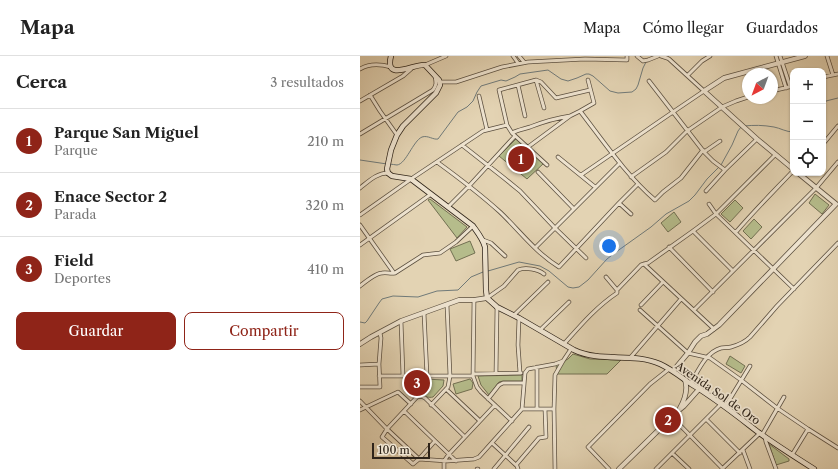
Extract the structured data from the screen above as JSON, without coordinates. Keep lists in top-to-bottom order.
{
  "streets": {
    "main road": ["Avenida Sol de Oro"]
  },
  "scale_bar": "100 m",
  "north": "bottom left",
  "page": {
    "header": "Mapa",
    "nav": ["Mapa", "Cómo llegar", "Guardados"],
    "heading": ["Cerca", "3 resultados"],
    "map_buttons": ["+", "−"],
    "list": [
      {
        "mark": "1",
        "name": "Parque San Miguel",
        "note": "Parque",
        "value": "210 m"
      },
      {
        "mark": "2",
        "name": "Enace Sector 2",
        "note": "Parada",
        "value": "320 m"
      },
      {
        "mark": "3",
        "name": "Field",
        "note": "Deportes",
        "value": "410 m"
      }
    ],
    "pins": ["1", "3", "2"],
    "buttons": ["Guardar", "Compartir"],
    "scale": "100 m"
  }
}
